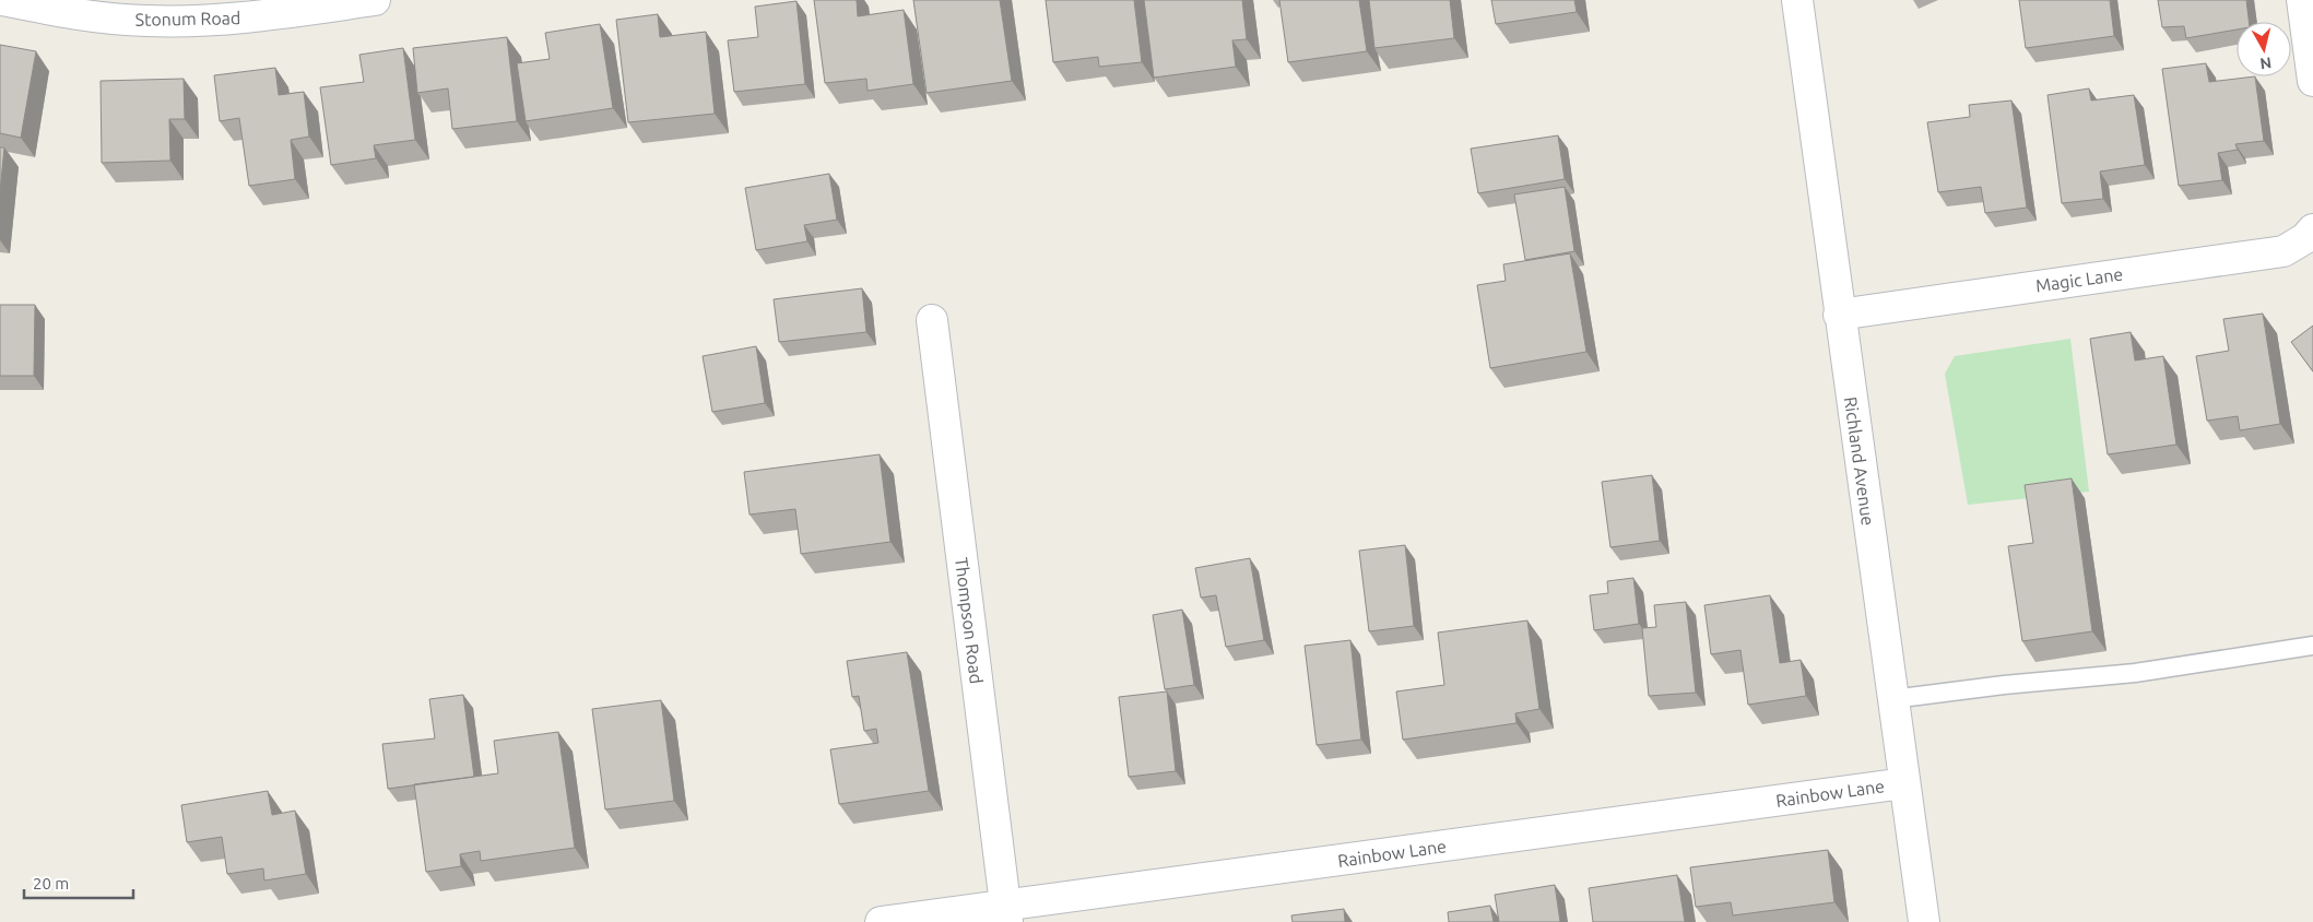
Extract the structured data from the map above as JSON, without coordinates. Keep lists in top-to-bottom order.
{
  "streets": {
    "street": [
      "Stonum Road",
      "Magic Lane",
      "Richland Avenue",
      "Thompson Road",
      "Rainbow Lane"
    ]
  },
  "crossings": [
    ["Magic Lane", "Richland Avenue"],
    ["Richland Avenue", "Rainbow Lane"],
    ["Thompson Road", "Rainbow Lane"]
  ],
  "scale_bar": "20 m",
  "north": "bottom"
}
